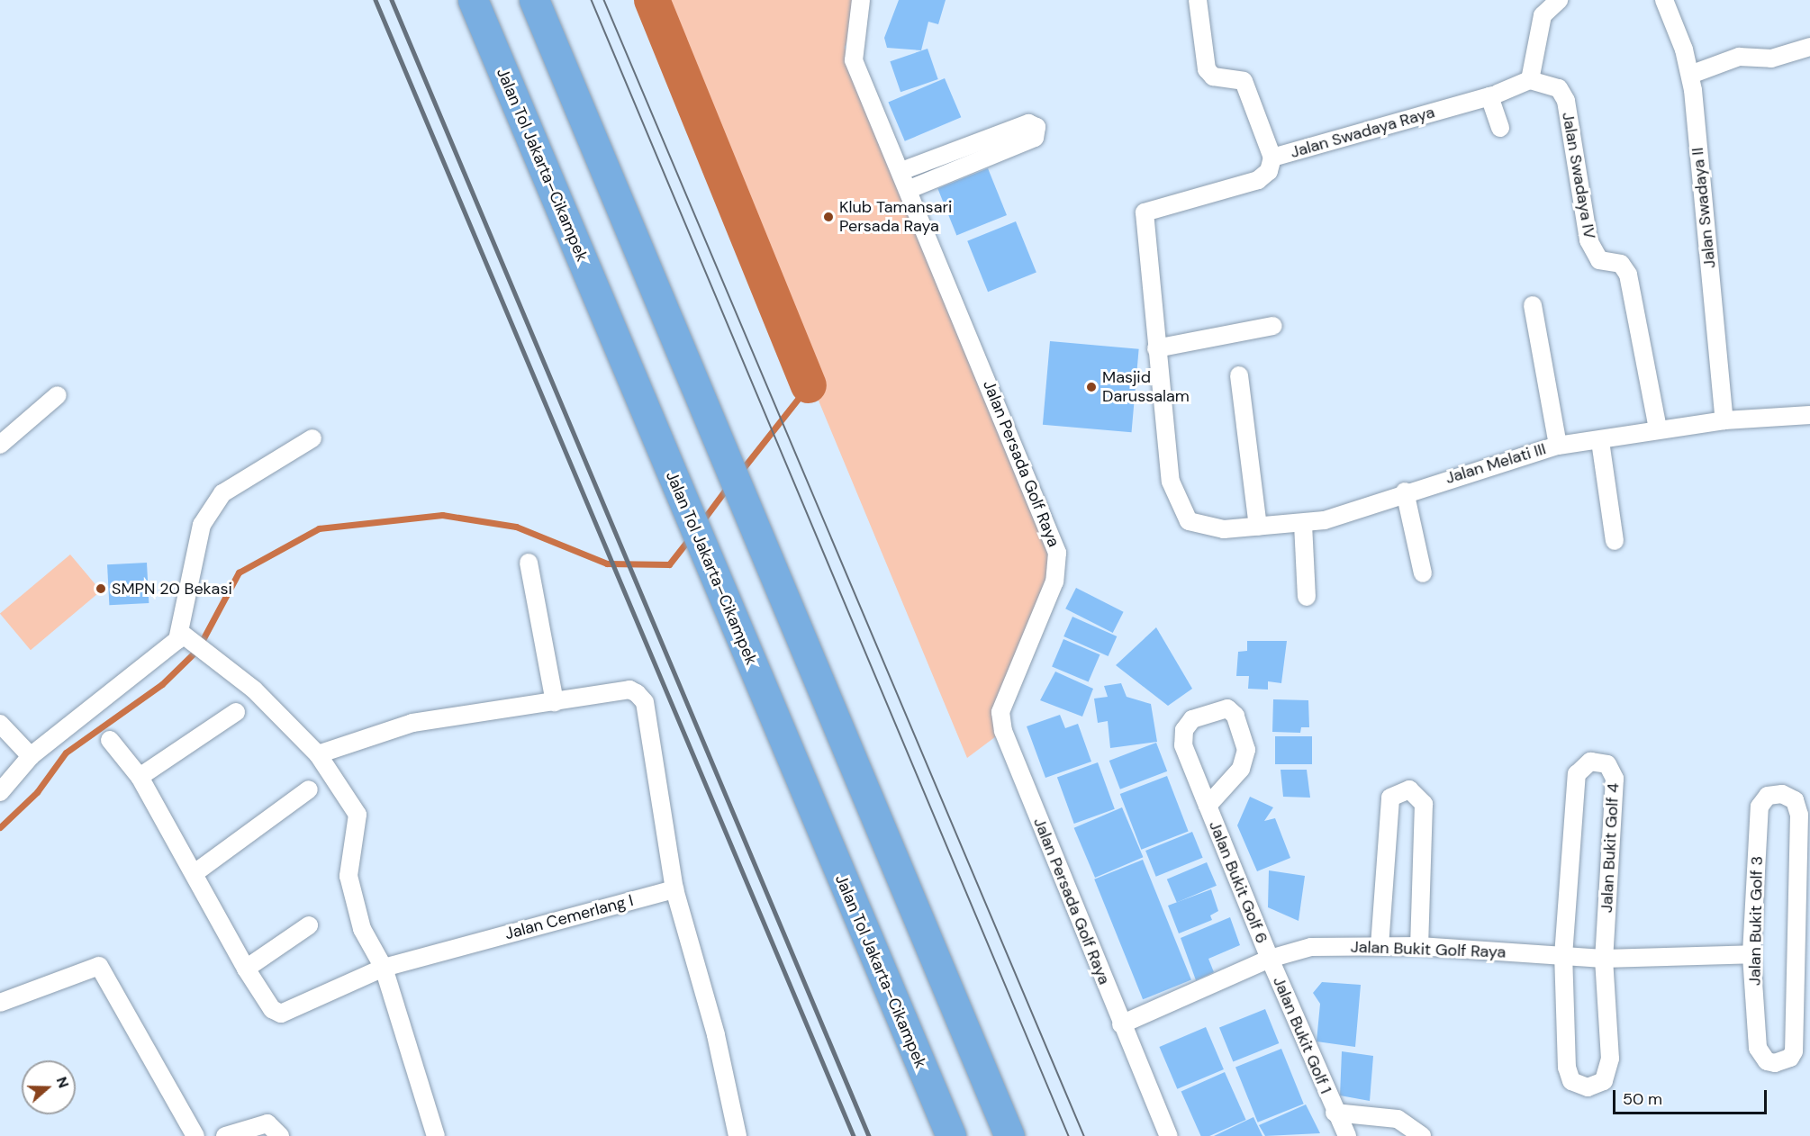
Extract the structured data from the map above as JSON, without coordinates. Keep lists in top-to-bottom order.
{
  "streets": {
    "highway": ["Jalan Tol Jakarta–Cikampek"],
    "street": [
      "Jalan Swadaya Raya",
      "Jalan Swadaya IV",
      "Jalan Swadaya II",
      "Jalan Persada Golf Raya",
      "Jalan Melati III",
      "Jalan Bukit Golf 4",
      "Jalan Bukit Golf 6",
      "Jalan Cemerlang I",
      "Jalan Bukit Golf 3",
      "Jalan Bukit Golf Raya",
      "Jalan Bukit Golf 1"
    ]
  },
  "crossings": [
    ["Jalan Swadaya Raya", "Jalan Swadaya IV"],
    ["Jalan Swadaya Raya", "Jalan Melati III"],
    ["Jalan Swadaya IV", "Jalan Melati III"],
    ["Jalan Swadaya II", "Jalan Melati III"],
    ["Jalan Persada Golf Raya", "Jalan Bukit Golf Raya"],
    ["Jalan Bukit Golf 4", "Jalan Bukit Golf Raya"],
    ["Jalan Bukit Golf 6", "Jalan Bukit Golf Raya"],
    ["Jalan Bukit Golf 6", "Jalan Bukit Golf 1"],
    ["Jalan Bukit Golf 3", "Jalan Bukit Golf Raya"],
    ["Jalan Bukit Golf Raya", "Jalan Bukit Golf 1"]
  ],
  "places": ["Klub Tamansari Persada Raya", "Masjid Darussalam", "SMPN 20 Bekasi"],
  "scale_bar": "50 m",
  "north": "right"
}
